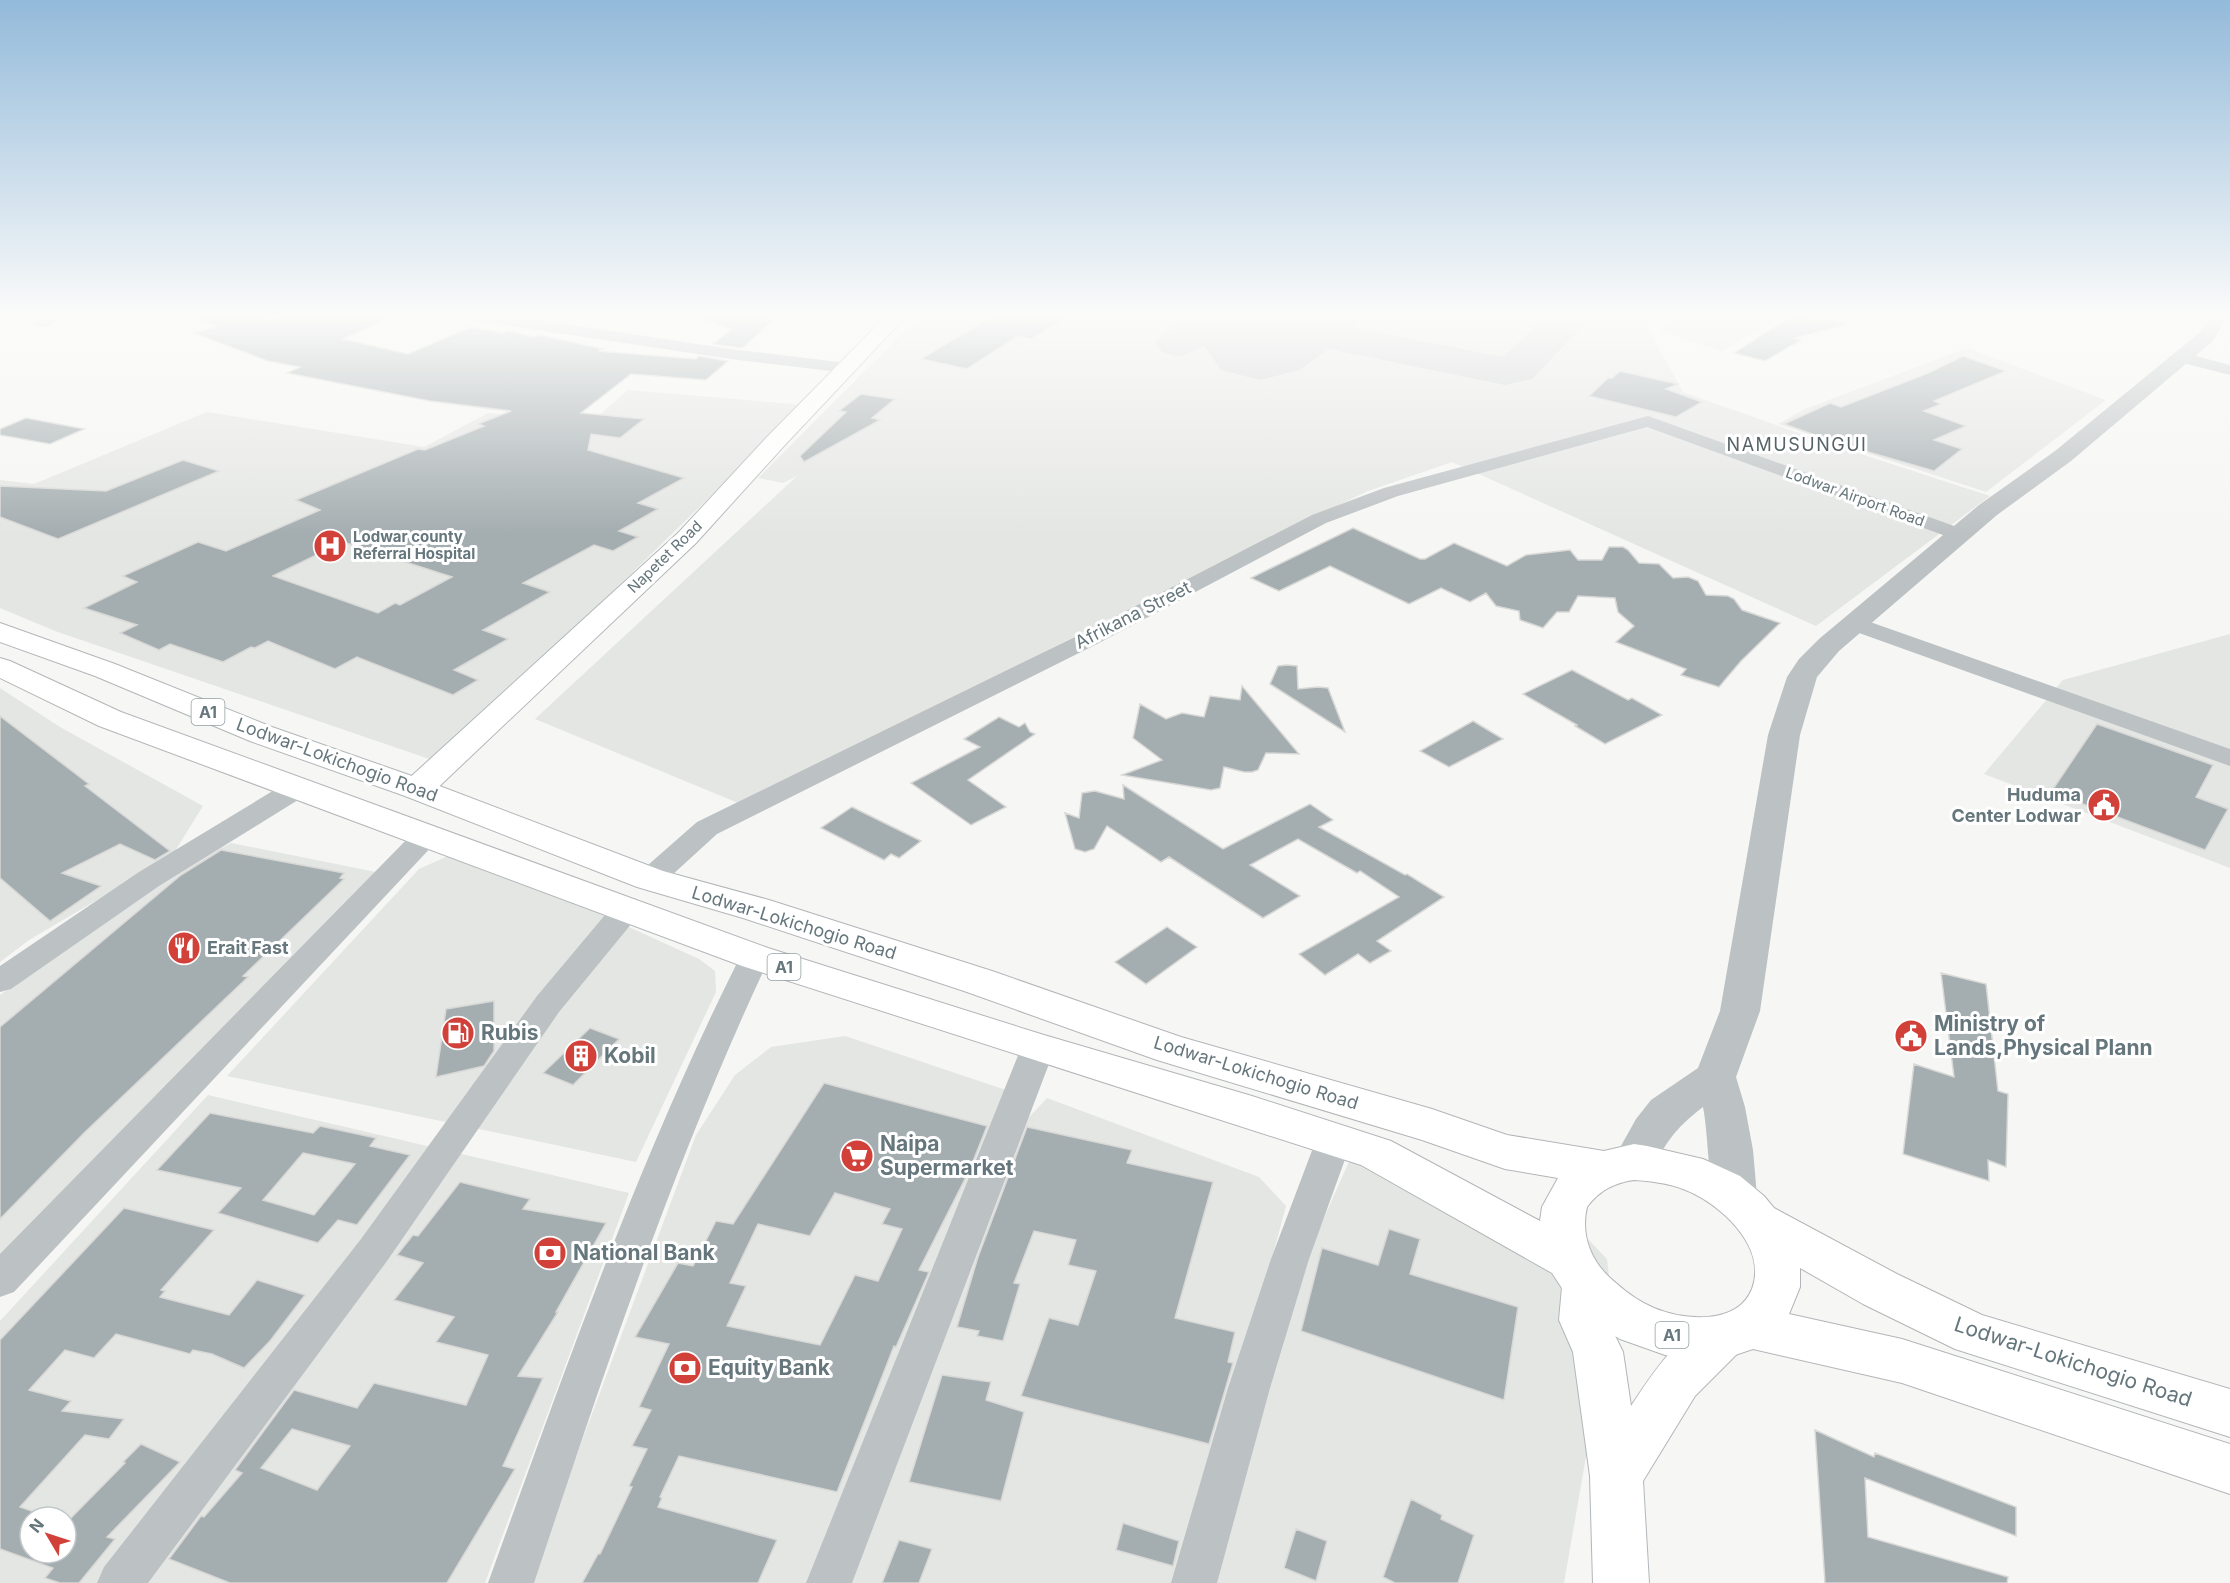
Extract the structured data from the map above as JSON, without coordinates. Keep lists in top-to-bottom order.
{
  "streets": {
    "main road": ["Napetet Road", "A1", "Lodwar-Lokichogio Road"],
    "street": ["Lodwar Airport Road", "Afrikana Street"]
  },
  "crossings": [
    ["Lodwar Airport Road", "Afrikana Street"],
    ["Napetet Road", "Lodwar-Lokichogio Road"],
    ["Afrikana Street", "Lodwar-Lokichogio Road"],
    ["A1", "Lodwar-Lokichogio Road"]
  ],
  "districts": ["NAMUSUNGUI"],
  "places": {
    "hospital": ["Lodwar county Referral Hospital"],
    "public building": ["Huduma Center Lodwar", "Ministry of Lands,Physical Plann"],
    "restaurant": ["Erait Fast"],
    "fuel station": ["Rubis"],
    "building": ["Kobil"],
    "supermarket": ["Naipa Supermarket"],
    "bank": ["National Bank", "Equity Bank"]
  },
  "north": "top left"
}
